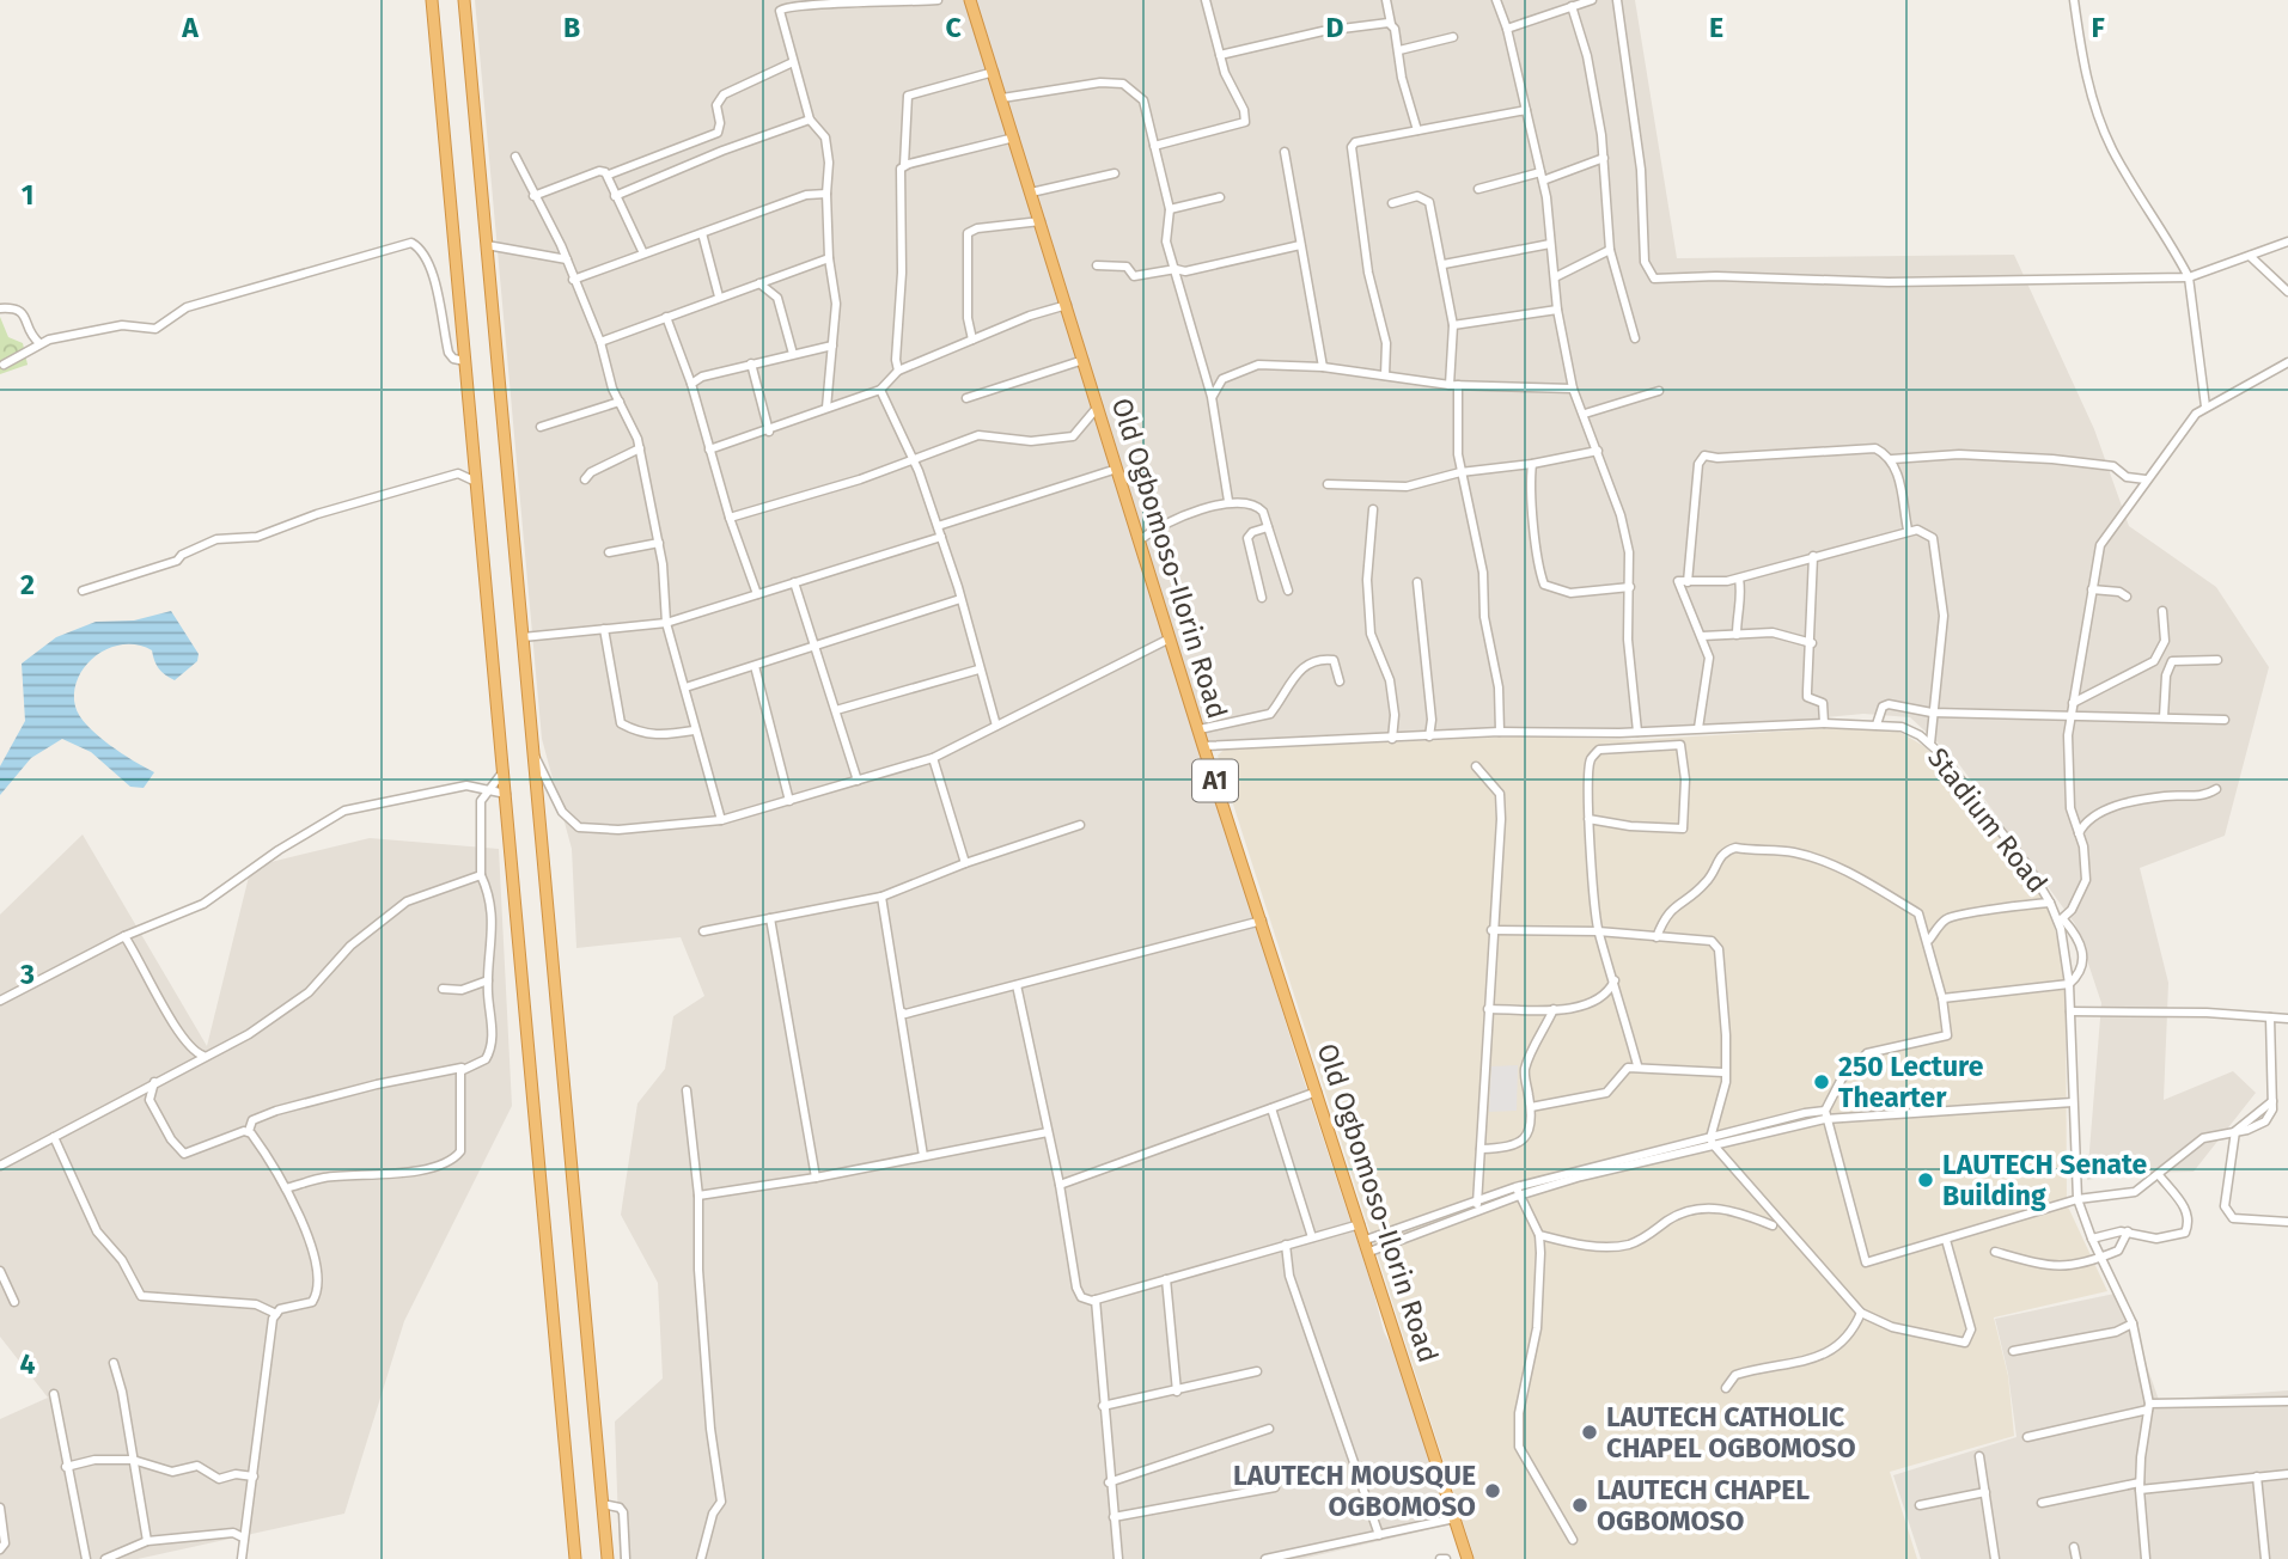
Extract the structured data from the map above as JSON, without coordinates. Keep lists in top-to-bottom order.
{
  "streets": {
    "highway": ["Old Ogbomoso-Ilorin Road", "A1"],
    "street": ["Stadium Road"]
  },
  "crossings": [
    ["Old Ogbomoso-Ilorin Road", "Stadium Road"]
  ],
  "places": [
    "250 Lecture Thearter",
    "LAUTECH Senate Building",
    "LAUTECH CATHOLIC CHAPEL OGBOMOSO",
    "LAUTECH MOUSQUE OGBOMOSO",
    "LAUTECH CHAPEL OGBOMOSO"
  ],
  "grid": {
    "columns": [
      "A",
      "B",
      "C",
      "D",
      "E",
      "F"
    ],
    "rows": [
      "1",
      "2",
      "3",
      "4"
    ]
  }
}
